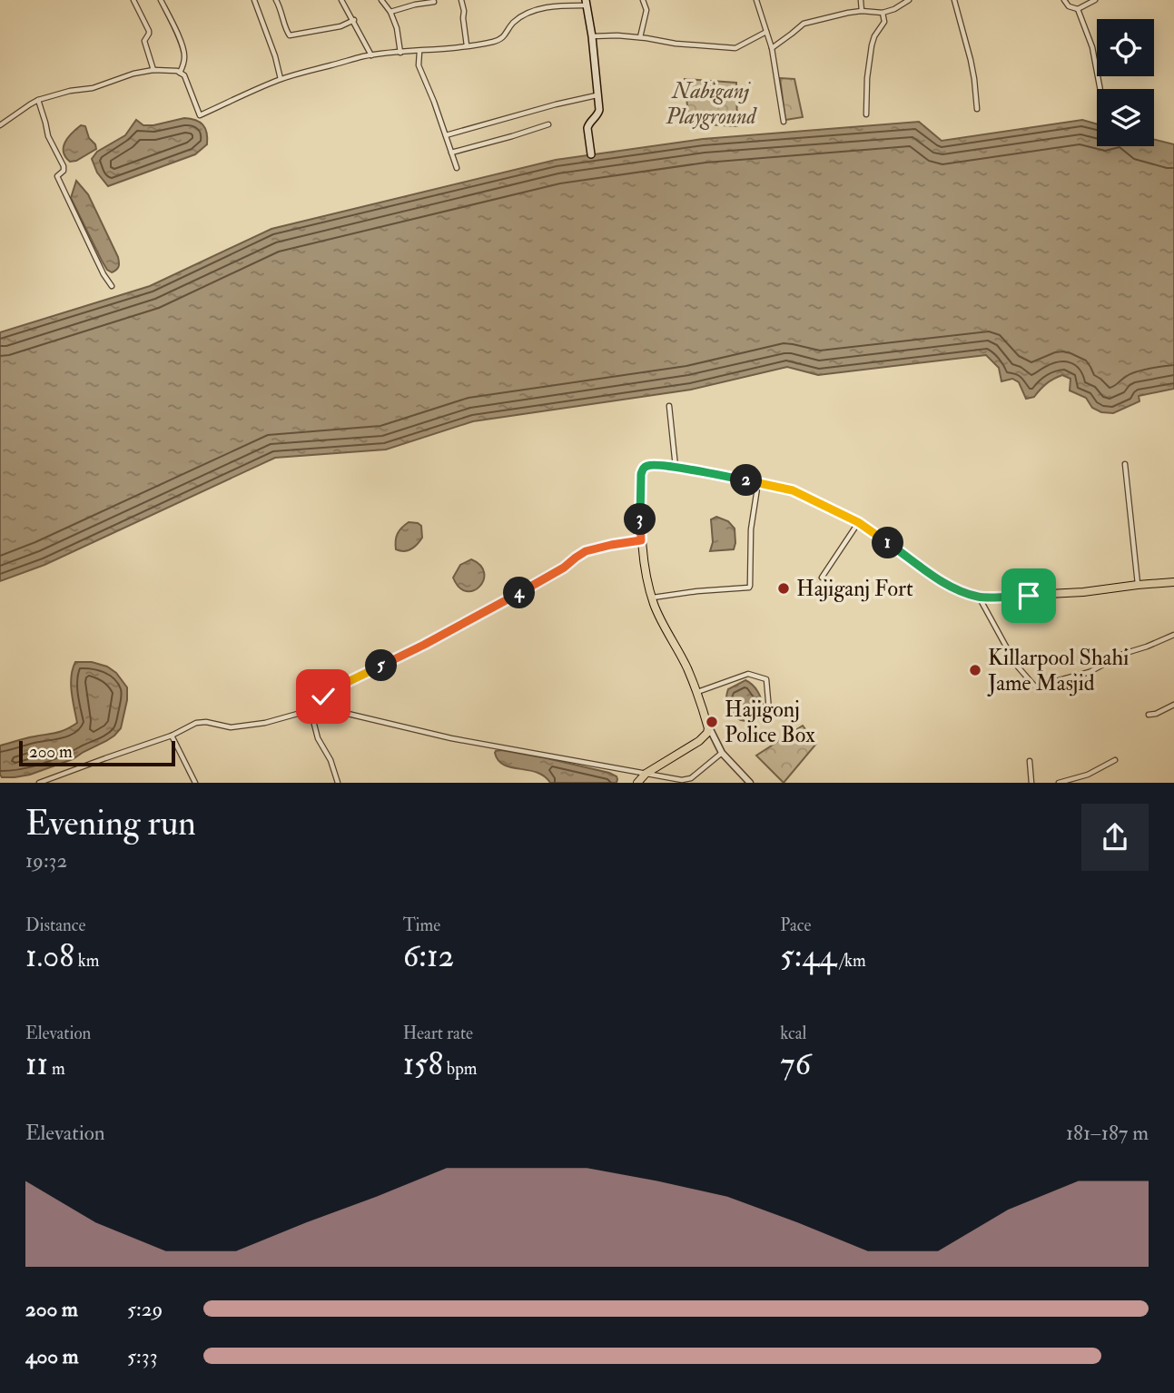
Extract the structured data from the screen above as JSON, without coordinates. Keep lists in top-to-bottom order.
{
  "parks": ["Nabiganj Playground"],
  "places": ["Hajiganj Fort", "Killarpool Shahi Jame Masjid", "Hajigonj Police Box"],
  "scale_bar": "200 m",
  "page": {
    "pins": [
      "2",
      "3",
      "1",
      "4",
      "5"
    ],
    "scale": "200 m",
    "heading": ["Evening run", "19:32"],
    "stats": [
      ["Distance", "1.08 km"],
      ["Time", "6:12"],
      ["Pace", "5:44 /km"],
      ["Elevation", "11 m"],
      ["Heart rate", "158 bpm"],
      ["kcal", "76"]
    ],
    "chart": ["Elevation", "181–187 m"],
    "list": [
      {
        "name": "200 m",
        "note": "5:29"
      },
      {
        "name": "400 m",
        "note": "5:33"
      }
    ]
  }
}
